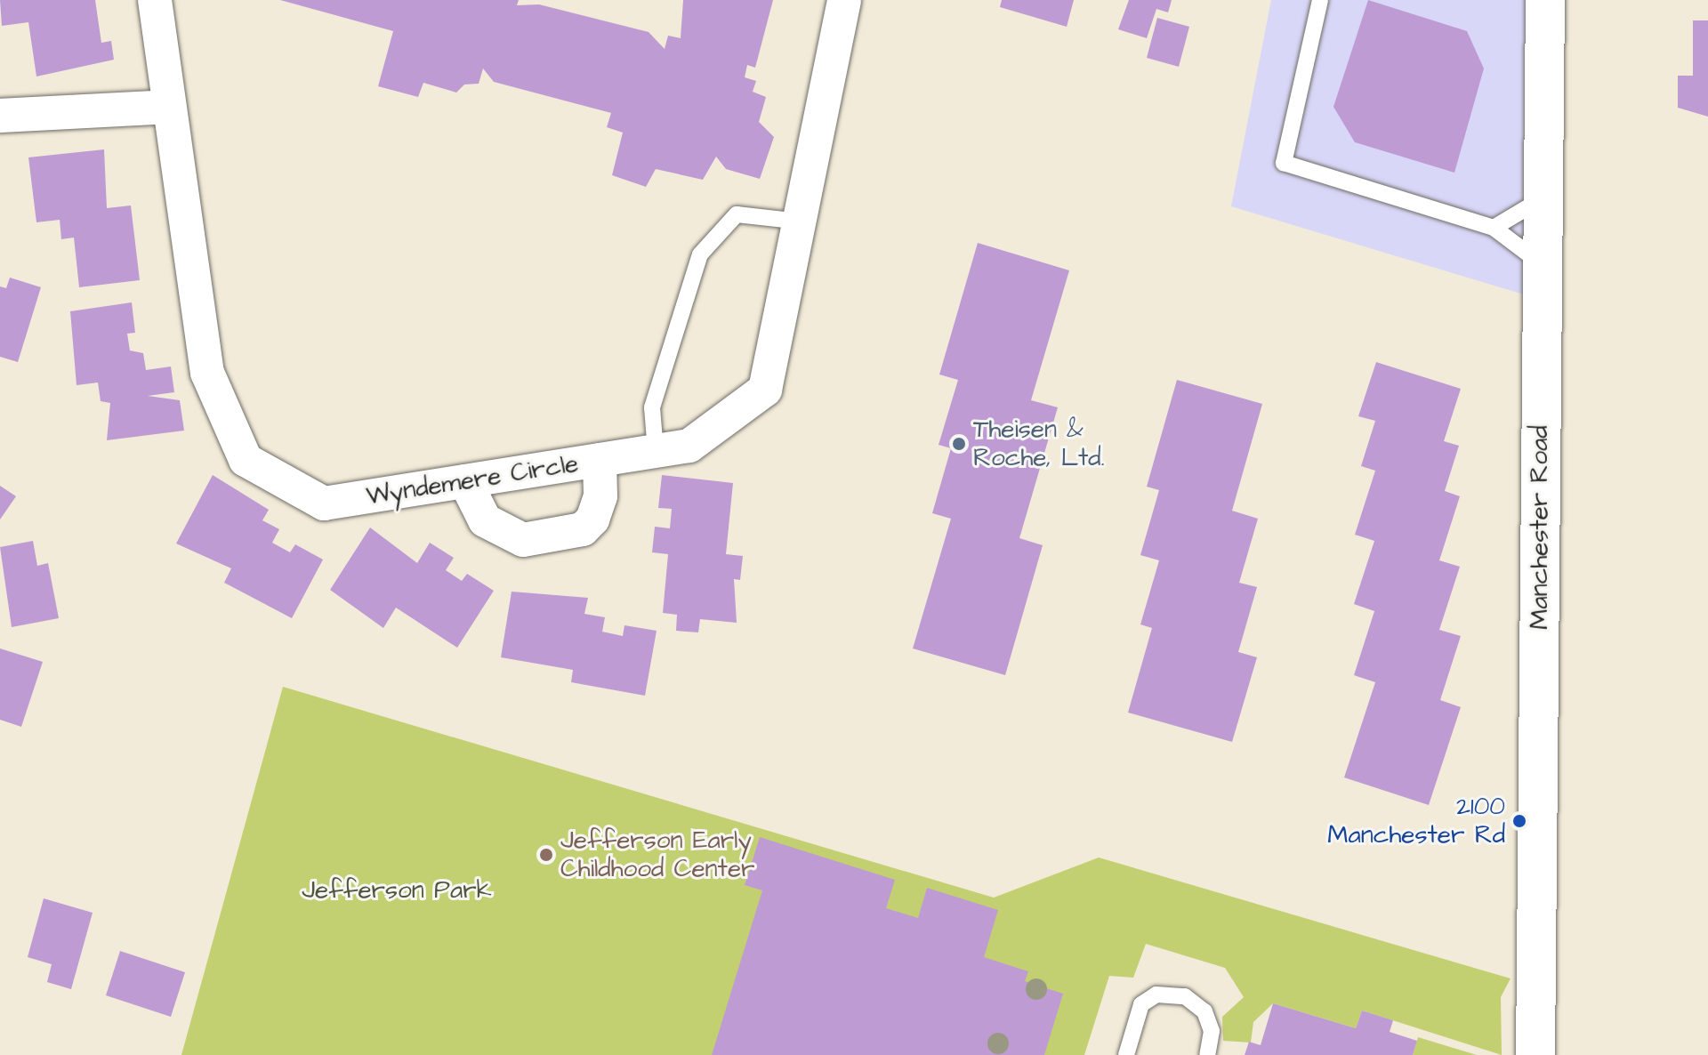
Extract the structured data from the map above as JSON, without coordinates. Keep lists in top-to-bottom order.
{
  "streets": {
    "street": ["Wyndemere Circle", "Manchester Road"]
  },
  "parks": ["Jefferson Park"],
  "places": ["Theisen & Roche, Ltd.", "2100 Manchester Rd", "Jefferson Early Childhood Center"]
}
